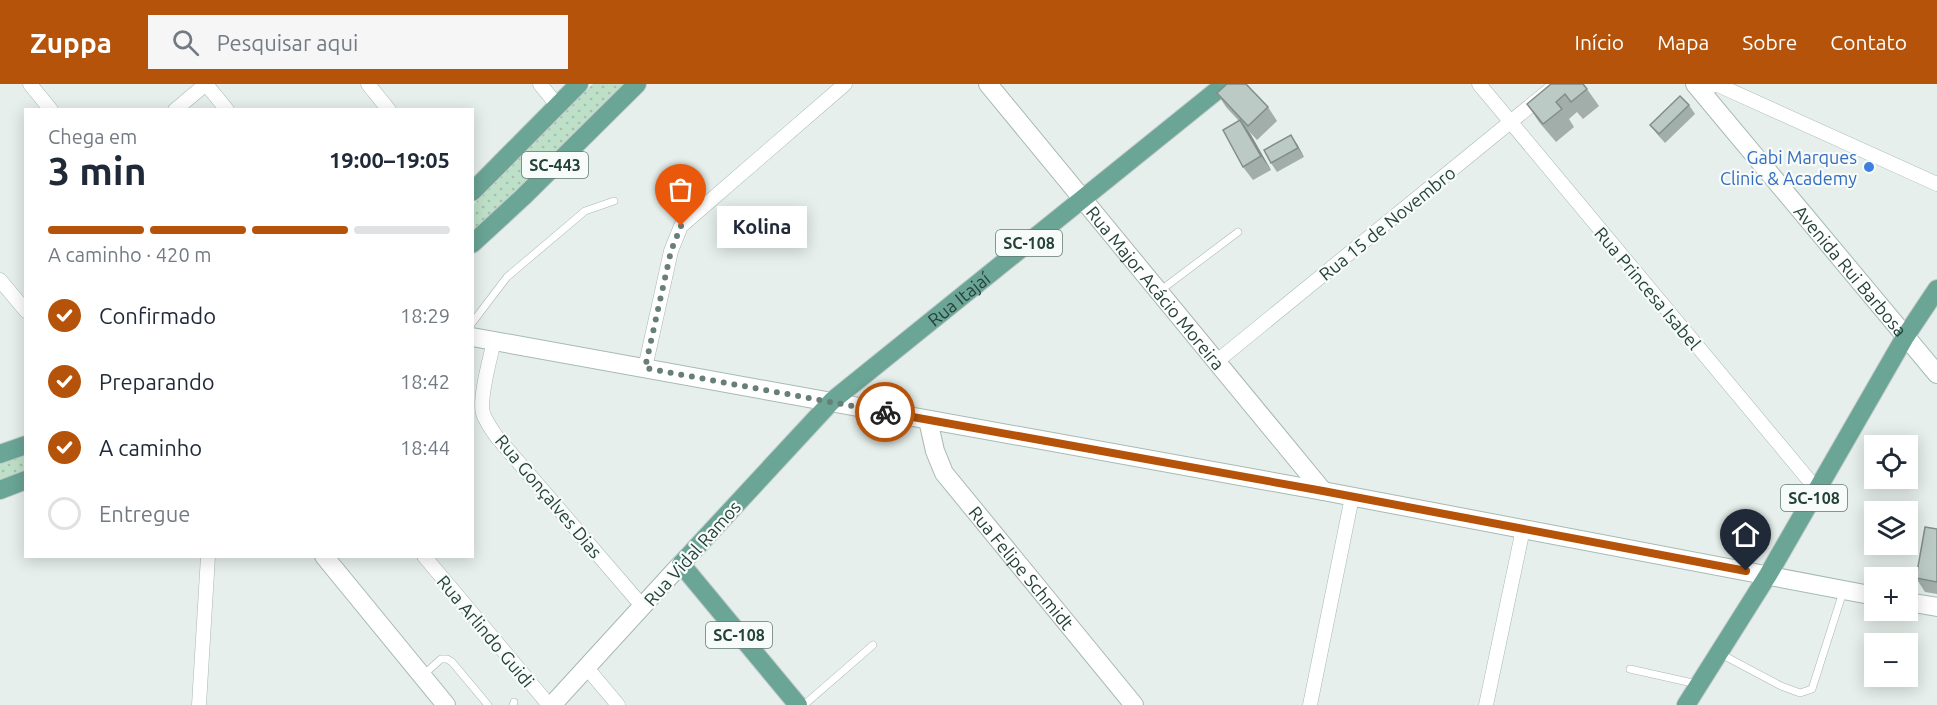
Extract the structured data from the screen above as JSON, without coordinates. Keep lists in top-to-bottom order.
{
  "streets": {
    "main road": [
      "SC-443",
      "SC-108",
      "Avenida Rui Barbosa",
      "Rua Major Acácio Moreira",
      "Rua Itajaí",
      "Rua Vidal Ramos",
      "Rua Felipe Schmidt"
    ],
    "street": [
      "Rua 15 de Novembro",
      "Rua Princesa Isabel",
      "Rua Gonçalves Dias",
      "Rua Arlindo Guidi"
    ]
  },
  "crossings": [
    ["Rua 15 de Novembro", "Rua Major Acácio Moreira"],
    ["Rua 15 de Novembro", "Rua Princesa Isabel"],
    ["SC-108", "Avenida Rui Barbosa"],
    ["SC-108", "Rua Princesa Isabel"],
    ["SC-108", "Rua Vidal Ramos"],
    ["Rua Major Acácio Moreira", "Rua Itajaí"],
    ["Rua Itajaí", "Rua Vidal Ramos"],
    ["Rua Gonçalves Dias", "Rua Vidal Ramos"],
    ["Rua Vidal Ramos", "Rua Arlindo Guidi"]
  ],
  "places": ["Gabi Marques Clinic & Academy", "Kolina"],
  "page": {
    "header": "Zuppa",
    "search": "Pesquisar aqui",
    "nav": [
      "Início",
      "Mapa",
      "Sobre",
      "Contato"
    ],
    "heading": ["3 min", "Chega em", "19:00–19:05"],
    "bubble": "Kolina",
    "bar": "A caminho · 420 m",
    "list": [
      ["Confirmado", "18:29"],
      ["Preparando", "18:42"],
      ["A caminho", "18:44"],
      "Entregue"
    ],
    "map_buttons": ["+", "−"]
  }
}
